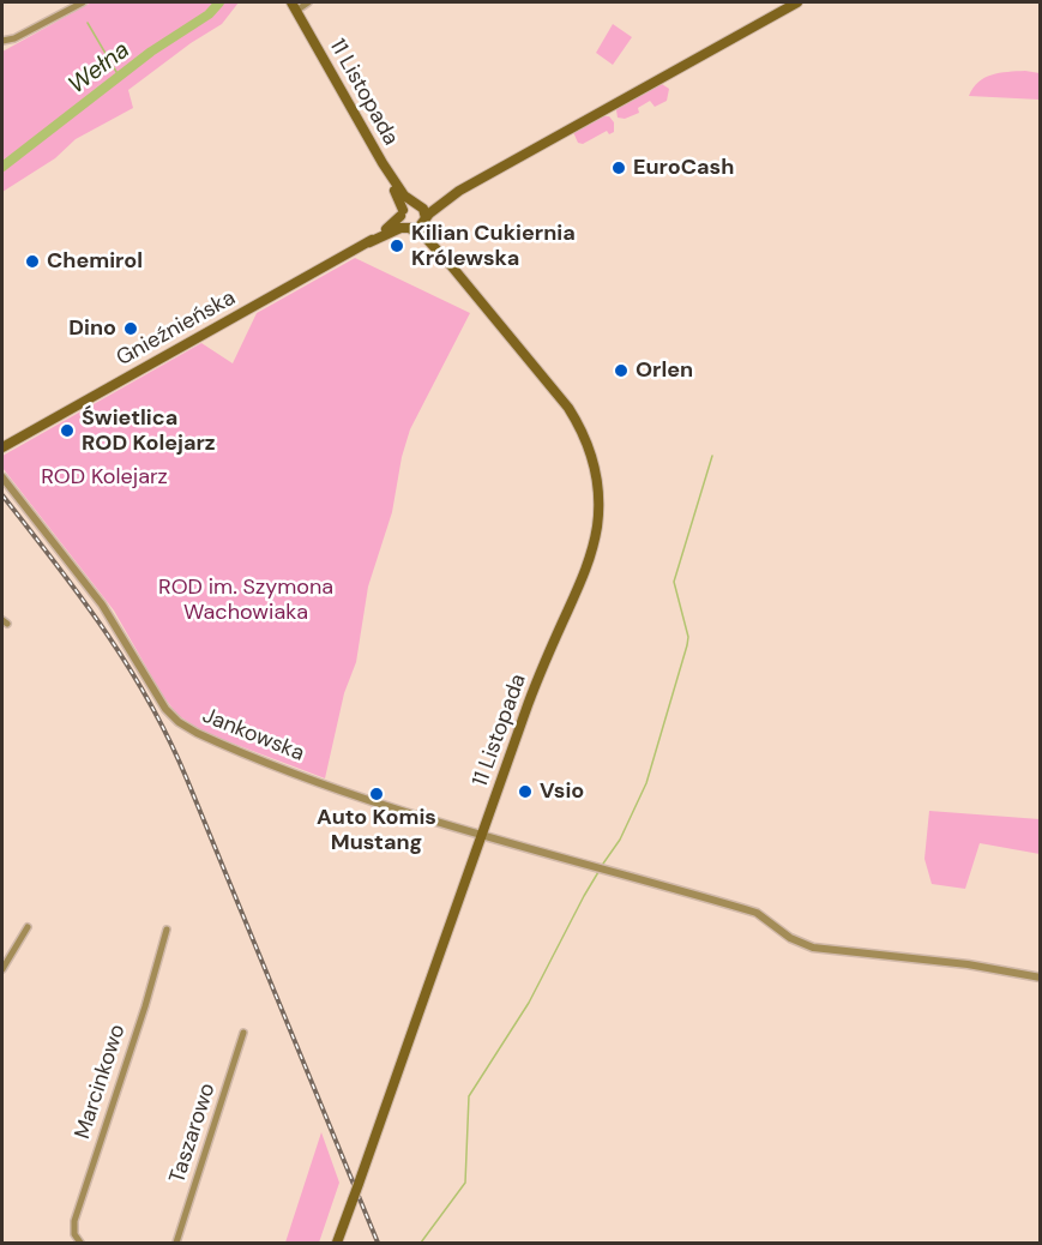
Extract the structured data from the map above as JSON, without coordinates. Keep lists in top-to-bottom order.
{
  "streets": {
    "main road": ["11 Listopada", "Gnieźnieńska"],
    "street": ["Jankowska", "Marcinkowo", "Taszarowo"]
  },
  "crossings": [
    ["11 Listopada", "Gnieźnieńska"],
    ["11 Listopada", "Jankowska"]
  ],
  "water": ["Wełna"],
  "parks": ["ROD Kolejarz", "ROD im. Szymona Wachowiaka"],
  "places": [
    "EuroCash",
    "Kilian Cukiernia Królewska",
    "Chemirol",
    "Dino",
    "Orlen",
    "Świetlica ROD Kolejarz",
    "Vsio",
    "Auto Komis Mustang"
  ]
}
